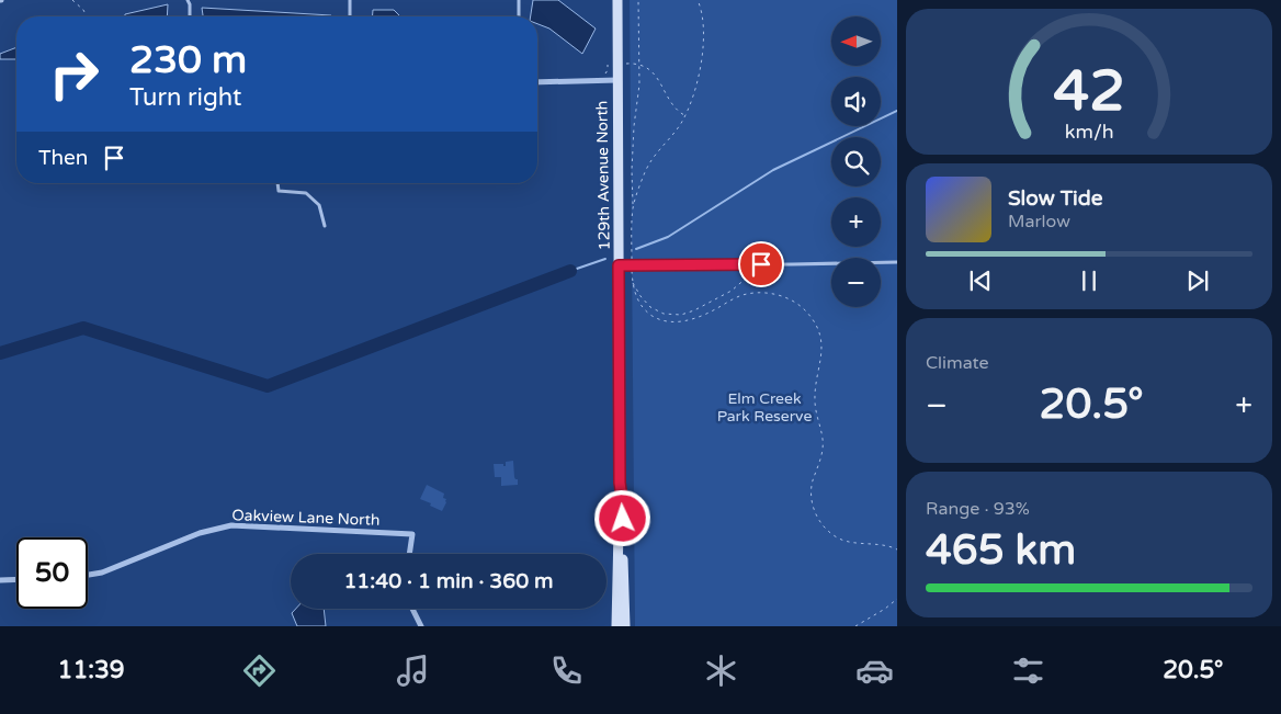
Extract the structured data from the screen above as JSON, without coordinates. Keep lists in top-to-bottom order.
{
  "streets": {
    "main road": ["129th Avenue North"],
    "street": ["Oakview Lane North"]
  },
  "parks": ["Elm Creek Park Reserve"],
  "north": "left",
  "page": {
    "map_buttons": ["+", "−"],
    "turn": ["230 m", "Turn right"],
    "then": "Then",
    "song": ["Slow Tide", "Marlow"],
    "tile": [
      "Climate",
      ["Range · 93%", "465 km"]
    ],
    "heat": ["−", "20.5°", "+"],
    "limit": "50",
    "trip": "11:40 · 1 min · 360 m",
    "tabs": ["11:39", "20.5°"],
    "gauge": ["42", "km/h"]
  }
}
